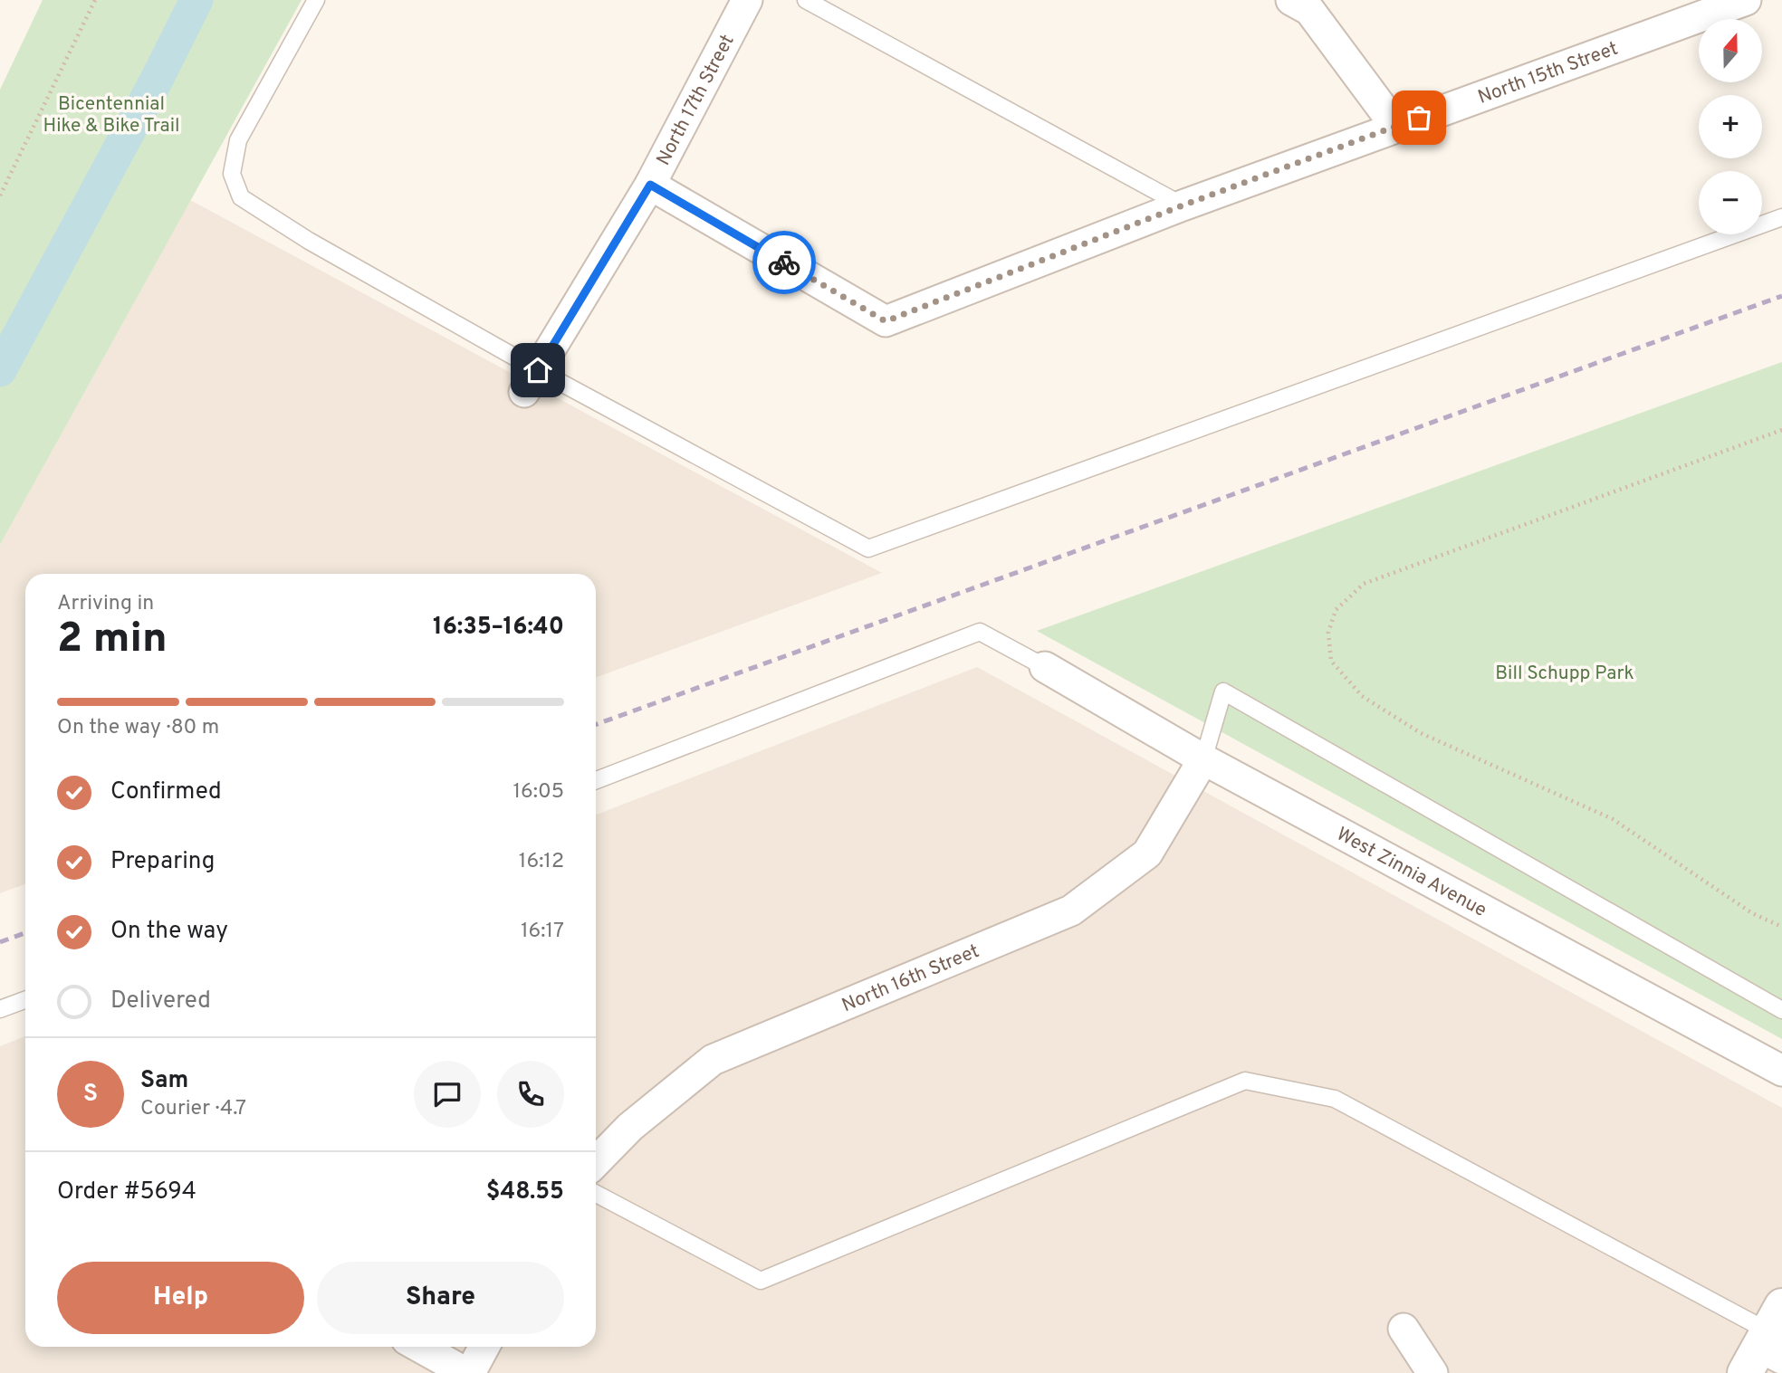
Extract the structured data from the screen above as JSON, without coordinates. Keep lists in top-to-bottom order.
{
  "streets": {
    "street": [
      "North 15th Street",
      "North 17th Street",
      "West Zinnia Avenue",
      "North 16th Street"
    ]
  },
  "crossings": [
    ["North 15th Street", "North 17th Street"],
    ["West Zinnia Avenue", "North 16th Street"]
  ],
  "parks": ["Bicentennial Hike & Bike Trail", "Bill Schupp Park"],
  "north": "top",
  "page": {
    "map_buttons": ["+", "−"],
    "heading": ["2 min", "Arriving in", "16:35–16:40"],
    "panel": [
      "Sam",
      "Courier · 4.7",
      "Order #5694",
      "$48.55"
    ],
    "bar": "On the way · 80 m",
    "list": [
      ["Confirmed", "16:05"],
      ["Preparing", "16:12"],
      ["On the way", "16:17"],
      "Delivered"
    ],
    "round": "S",
    "buttons": ["Help", "Share"]
  }
}
